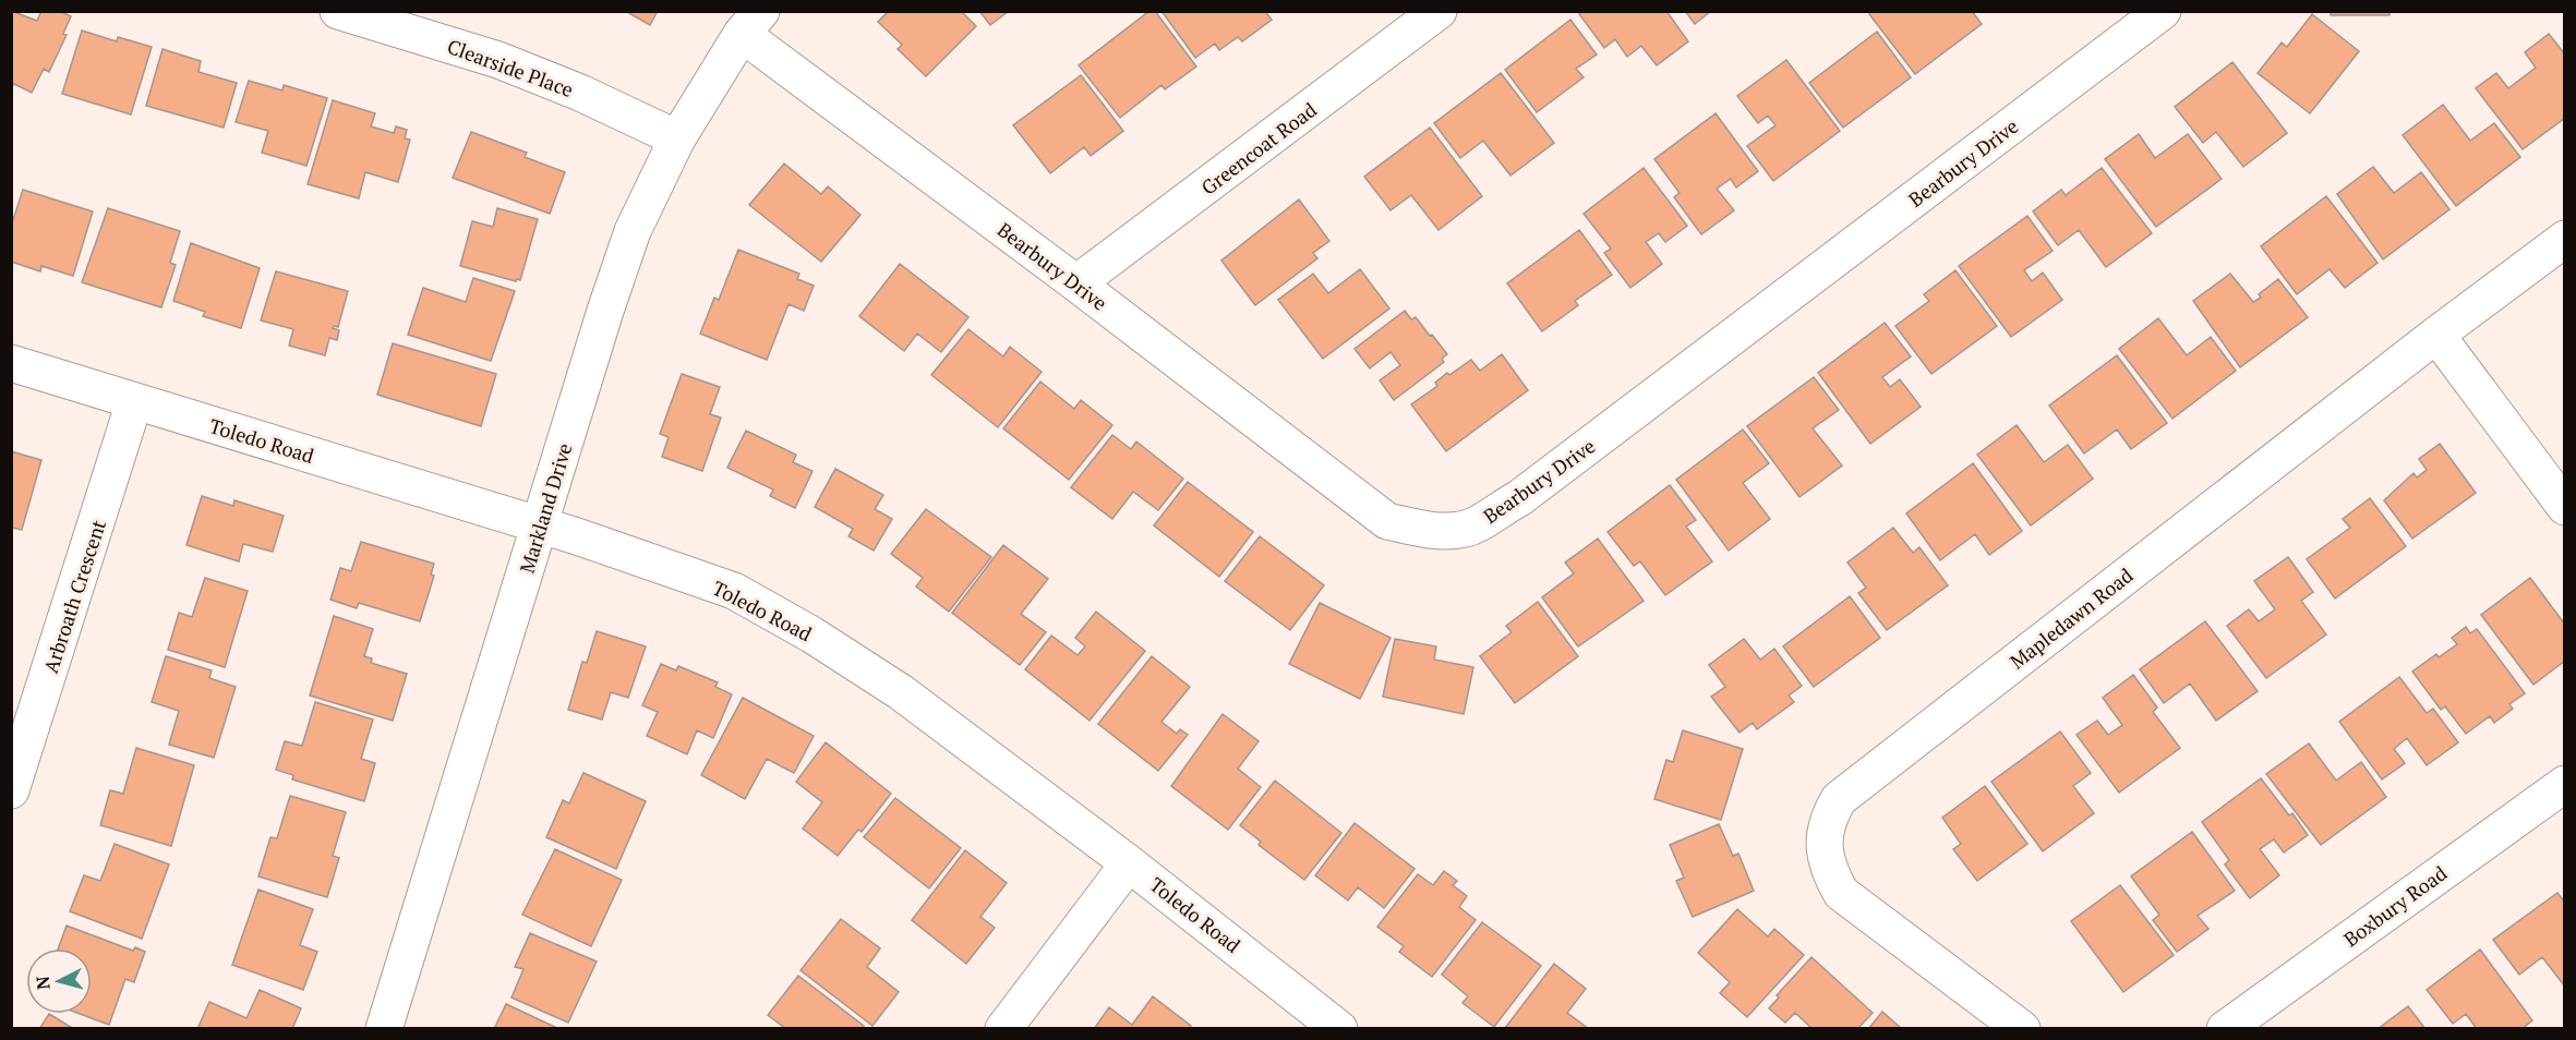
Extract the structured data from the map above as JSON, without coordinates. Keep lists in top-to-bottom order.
{
  "streets": {
    "street": [
      "Clearside Place",
      "Greencoat Road",
      "Bearbury Drive",
      "Toledo Road",
      "Markland Drive",
      "Arbroath Crescent",
      "Mapledawn Road",
      "Boxbury Road"
    ]
  },
  "crossings": [
    ["Clearside Place", "Markland Drive"],
    ["Greencoat Road", "Bearbury Drive"],
    ["Bearbury Drive", "Markland Drive"],
    ["Toledo Road", "Markland Drive"],
    ["Toledo Road", "Arbroath Crescent"]
  ],
  "north": "left"
}
